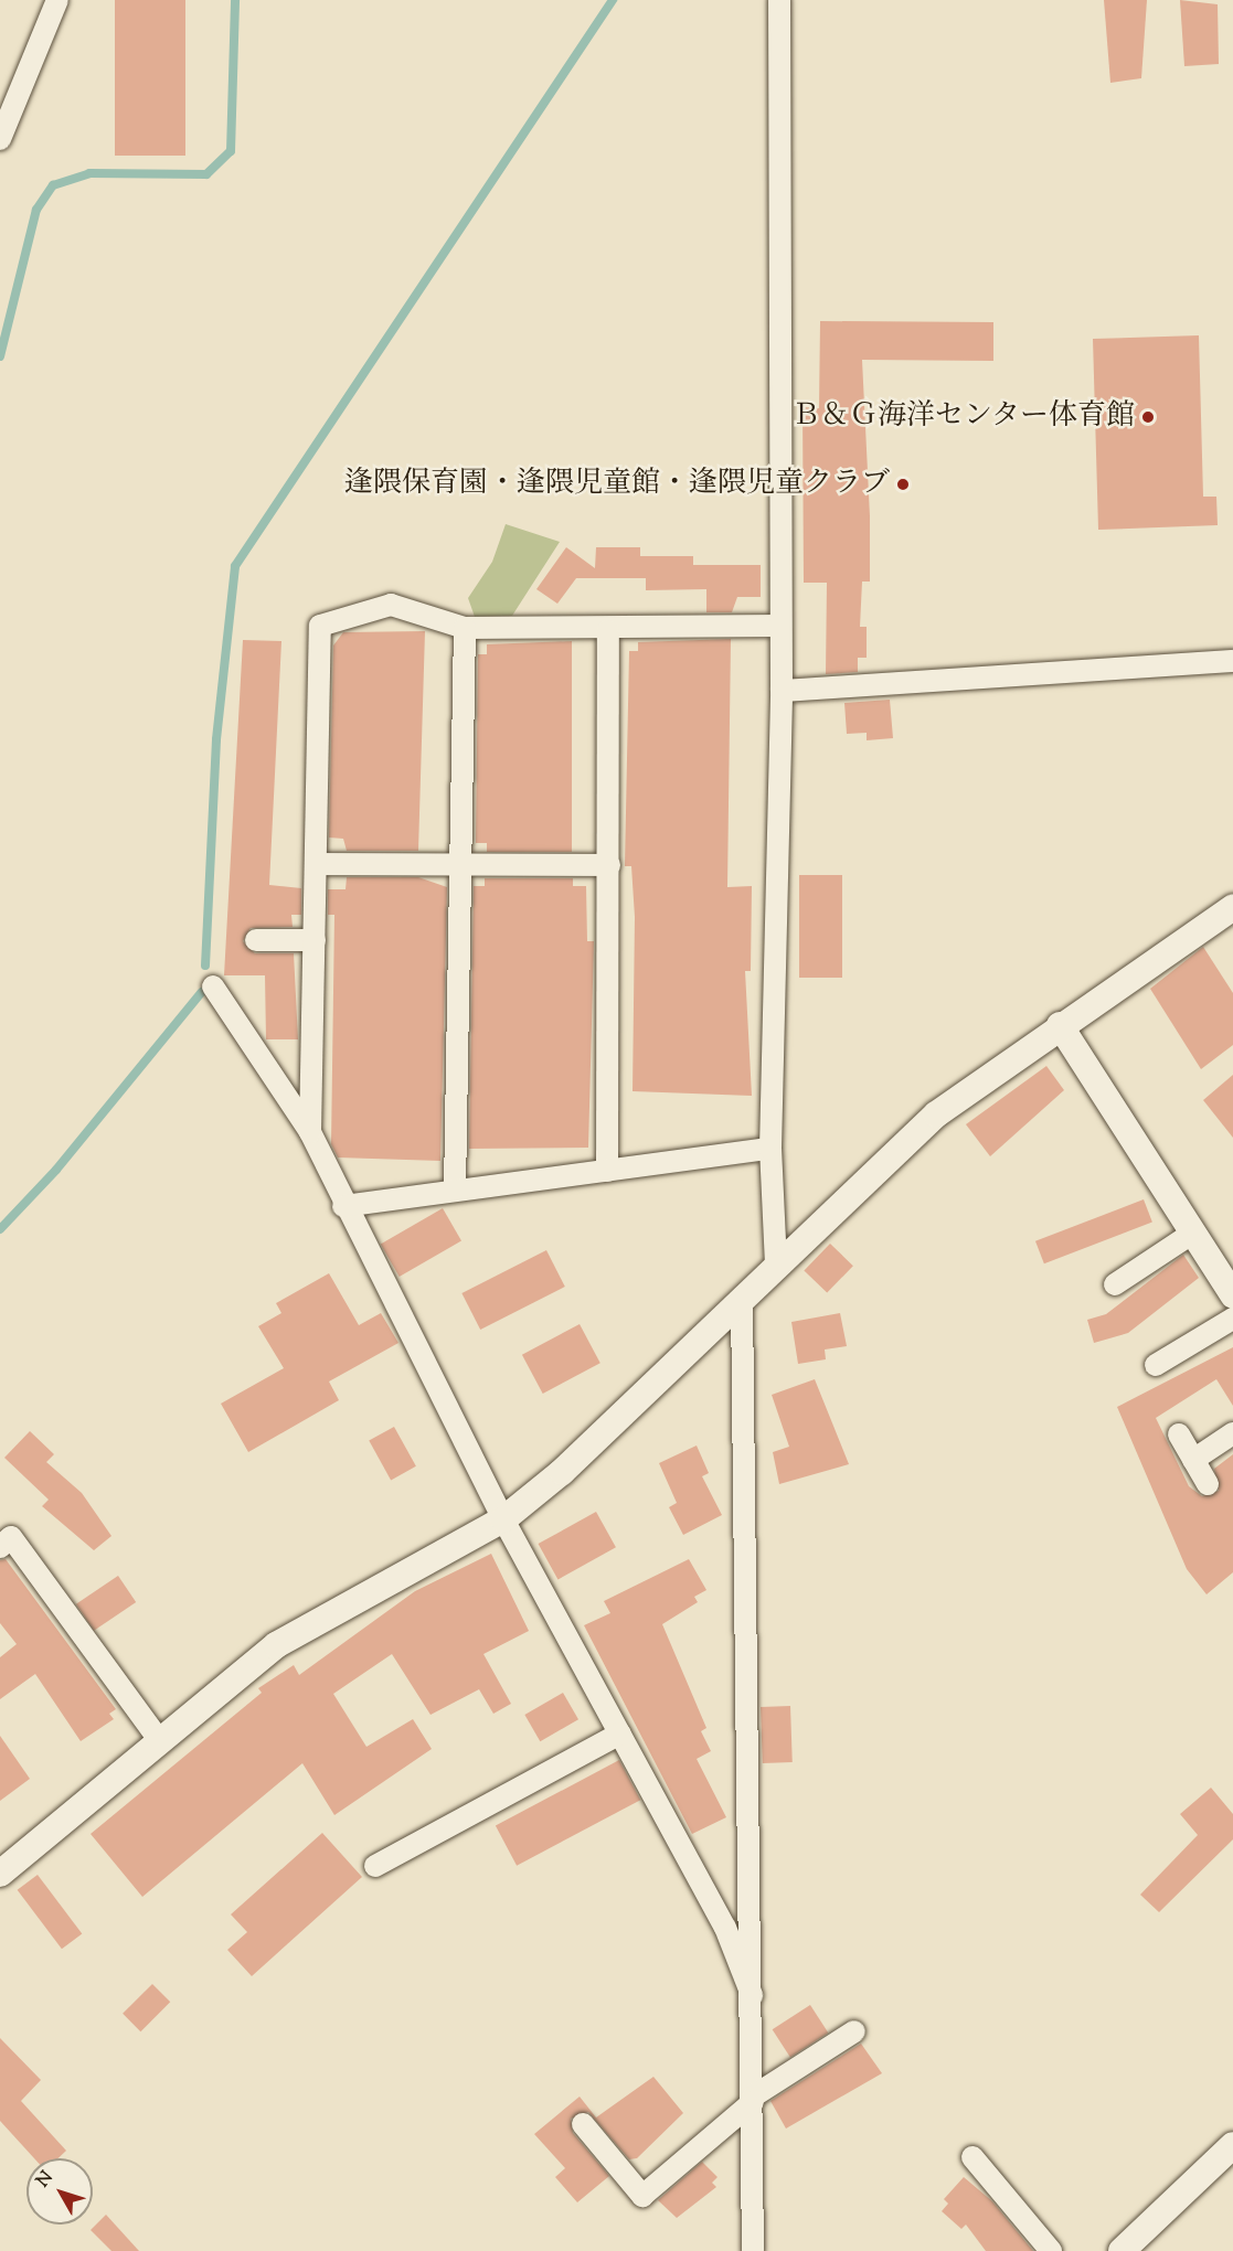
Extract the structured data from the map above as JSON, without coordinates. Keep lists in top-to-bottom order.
{
  "places": ["Ｂ＆Ｇ海洋センター体育館", "逢隈保育園・逢隈児童館・逢隈児童クラブ"],
  "north": "top left"
}
